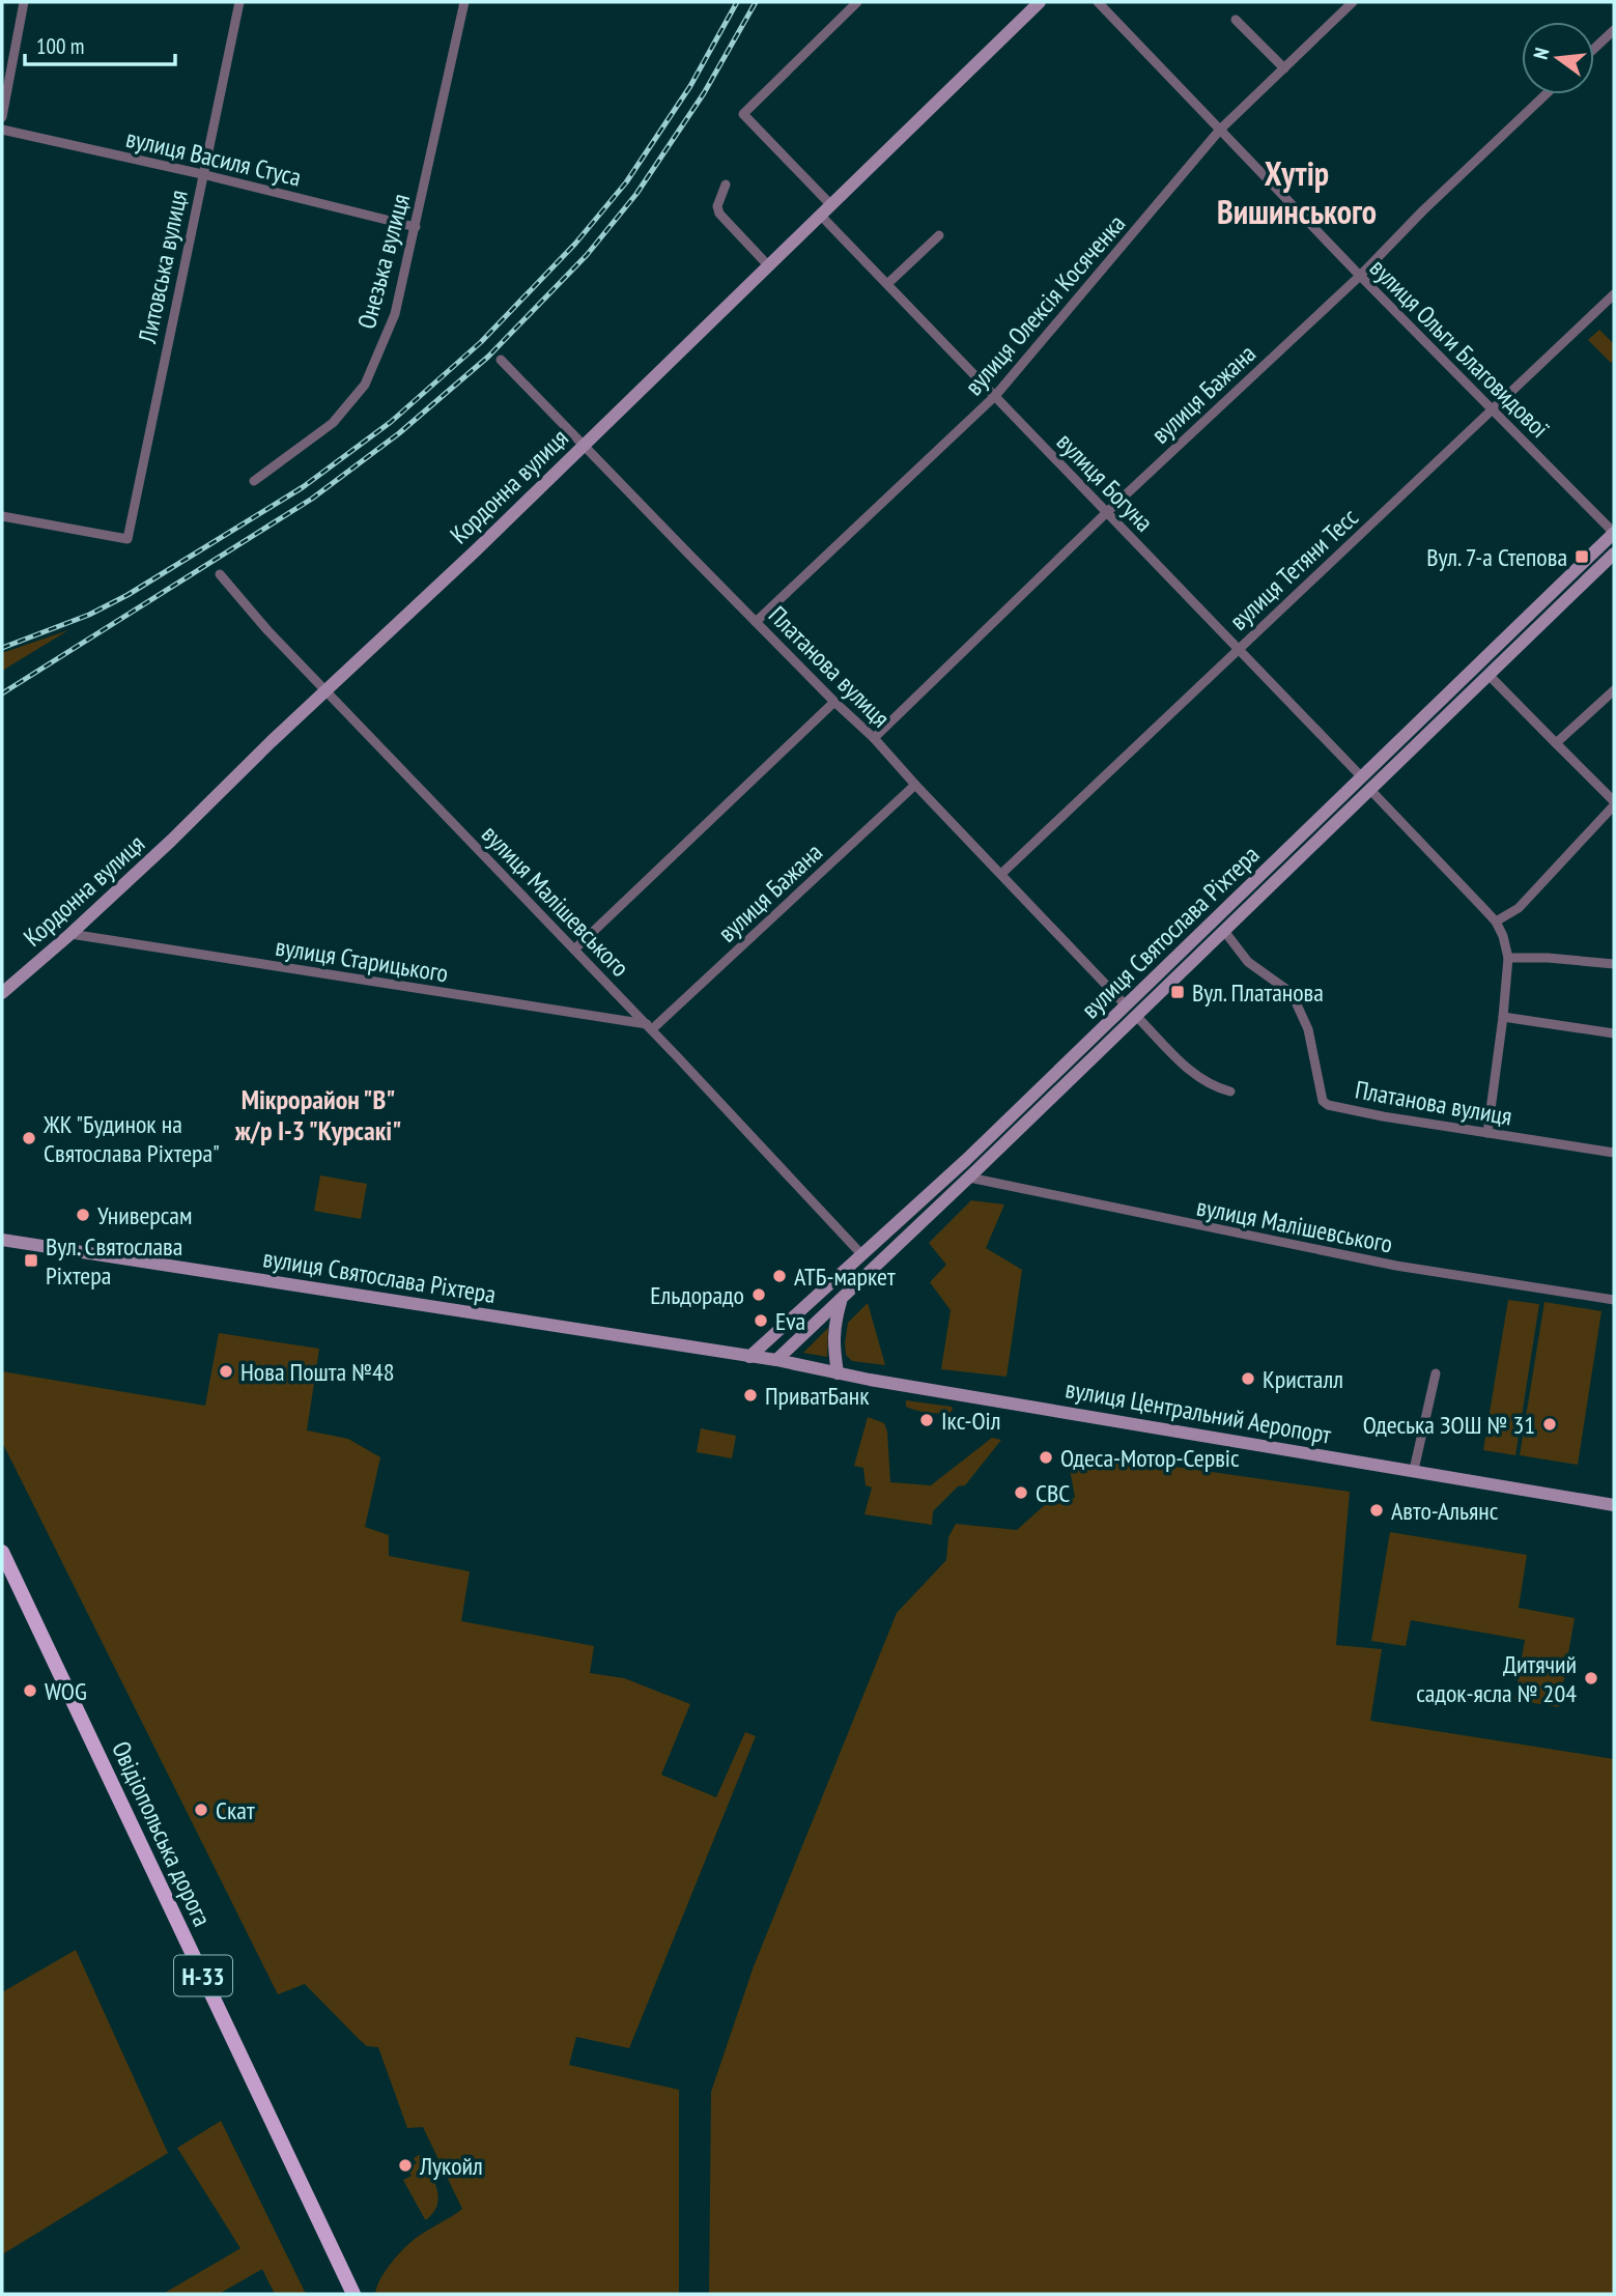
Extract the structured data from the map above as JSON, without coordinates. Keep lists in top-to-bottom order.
{
  "streets": {
    "main road": [
      "Кордонна вулиця",
      "вулиця Святослава Ріхтера",
      "вулиця Центральний Аеропорт",
      "Овідіопольська дорога",
      "Н-33"
    ],
    "street": [
      "вулиця Василя Стуса",
      "Онезька вулиця",
      "Литовська вулиця",
      "вулиця Олексія Косяченка",
      "вулиця Ольги Благовидової",
      "вулиця Бажана",
      "вулиця Богуна",
      "вулиця Тетяни Тесс",
      "Платанова вулиця",
      "вулиця Малішевського",
      "вулиця Старицького"
    ]
  },
  "crossings": [
    ["вулиця Василя Стуса", "Онезька вулиця"],
    ["вулиця Василя Стуса", "Литовська вулиця"],
    ["вулиця Олексія Косяченка", "вулиця Ольги Благовидової"],
    ["вулиця Олексія Косяченка", "вулиця Богуна"],
    ["вулиця Олексія Косяченка", "Платанова вулиця"],
    ["вулиця Ольги Благовидової", "вулиця Бажана"],
    ["вулиця Ольги Благовидової", "вулиця Тетяни Тесс"],
    ["вулиця Ольги Благовидової", "вулиця Святослава Ріхтера"],
    ["вулиця Бажана", "вулиця Богуна"],
    ["вулиця Бажана", "Платанова вулиця"],
    ["вулиця Бажана", "вулиця Малішевського"],
    ["вулиця Бажана", "вулиця Старицького"],
    ["вулиця Богуна", "Кордонна вулиця"],
    ["вулиця Богуна", "вулиця Тетяни Тесс"],
    ["вулиця Богуна", "вулиця Святослава Ріхтера"],
    ["Кордонна вулиця", "Платанова вулиця"],
    ["Кордонна вулиця", "вулиця Малішевського"],
    ["Кордонна вулиця", "вулиця Старицького"],
    ["вулиця Тетяни Тесс", "Платанова вулиця"],
    ["Платанова вулиця", "вулиця Святослава Ріхтера"],
    ["вулиця Малішевського", "вулиця Святослава Ріхтера"],
    ["вулиця Малішевського", "вулиця Старицького"],
    ["вулиця Святослава Ріхтера", "вулиця Центральний Аеропорт"]
  ],
  "districts": ["Хутір Вишинського", "Мікрорайон \"В\" ж/р I-3 \"Курсакі\""],
  "places": {
    "transit": ["Вул. 7-а Степова", "Вул. Платанова", "Вул. Святослава Ріхтера"],
    "other": [
      "ЖК \"Будинок на Святослава Ріхтера\"",
      "Универсам",
      "АТБ-маркет",
      "Ельдорадо",
      "Eva",
      "Нова Пошта №48",
      "Кристалл",
      "ПриватБанк",
      "Ікс-Оіл",
      "Одеська ЗОШ № 31",
      "Одеса-Мотор-Сервіс",
      "СВС",
      "Авто-Альянс",
      "Дитячий садок-ясла № 204",
      "WOG",
      "Скат",
      "Лукойл"
    ]
  },
  "scale_bar": "100 m",
  "north": "left"
}
